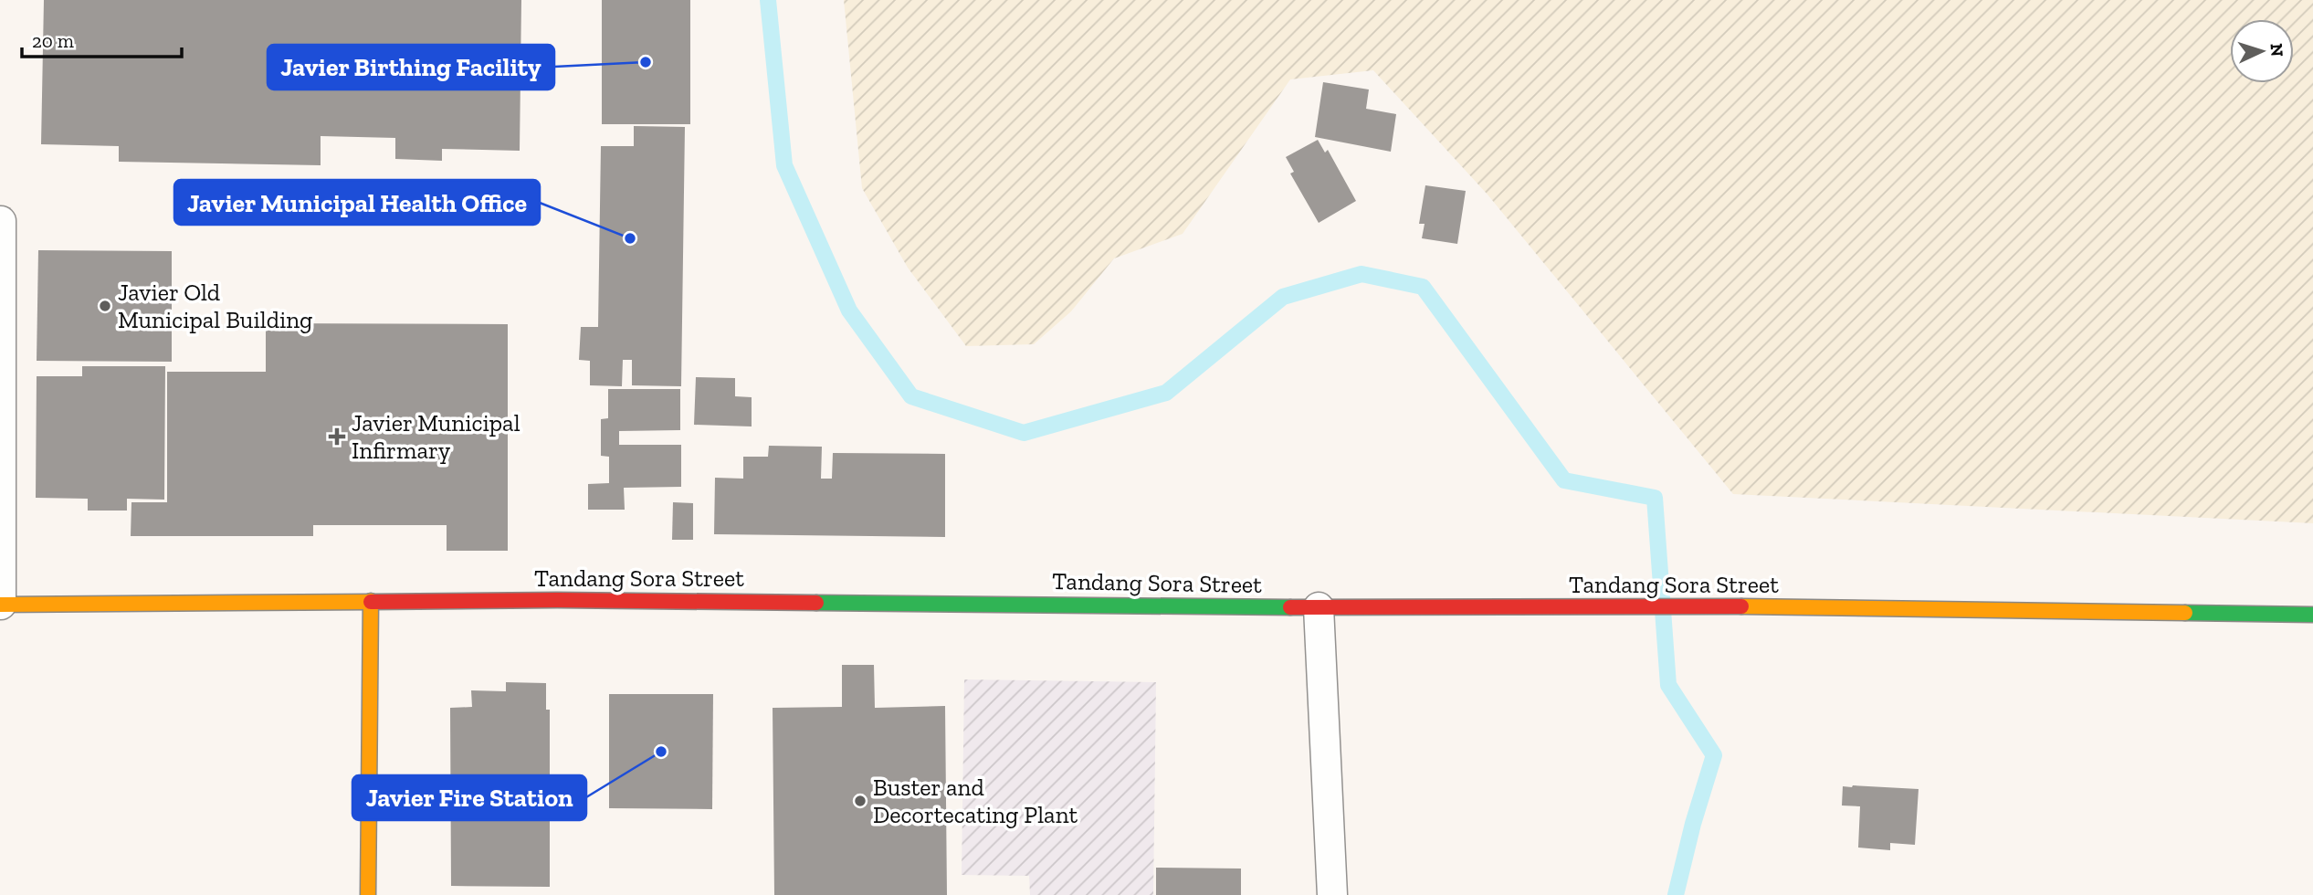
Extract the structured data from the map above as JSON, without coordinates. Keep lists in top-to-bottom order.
{
  "streets": {
    "main road": ["Tandang Sora Street"]
  },
  "places": {
    "other": [
      "Javier Birthing Facility",
      "Javier Municipal Health Office",
      "Javier Old Municipal Building",
      "Javier Fire Station",
      "Buster and Decortecating Plant"
    ],
    "health": ["Javier Municipal Infirmary"]
  },
  "scale_bar": "20 m",
  "north": "right"
}
